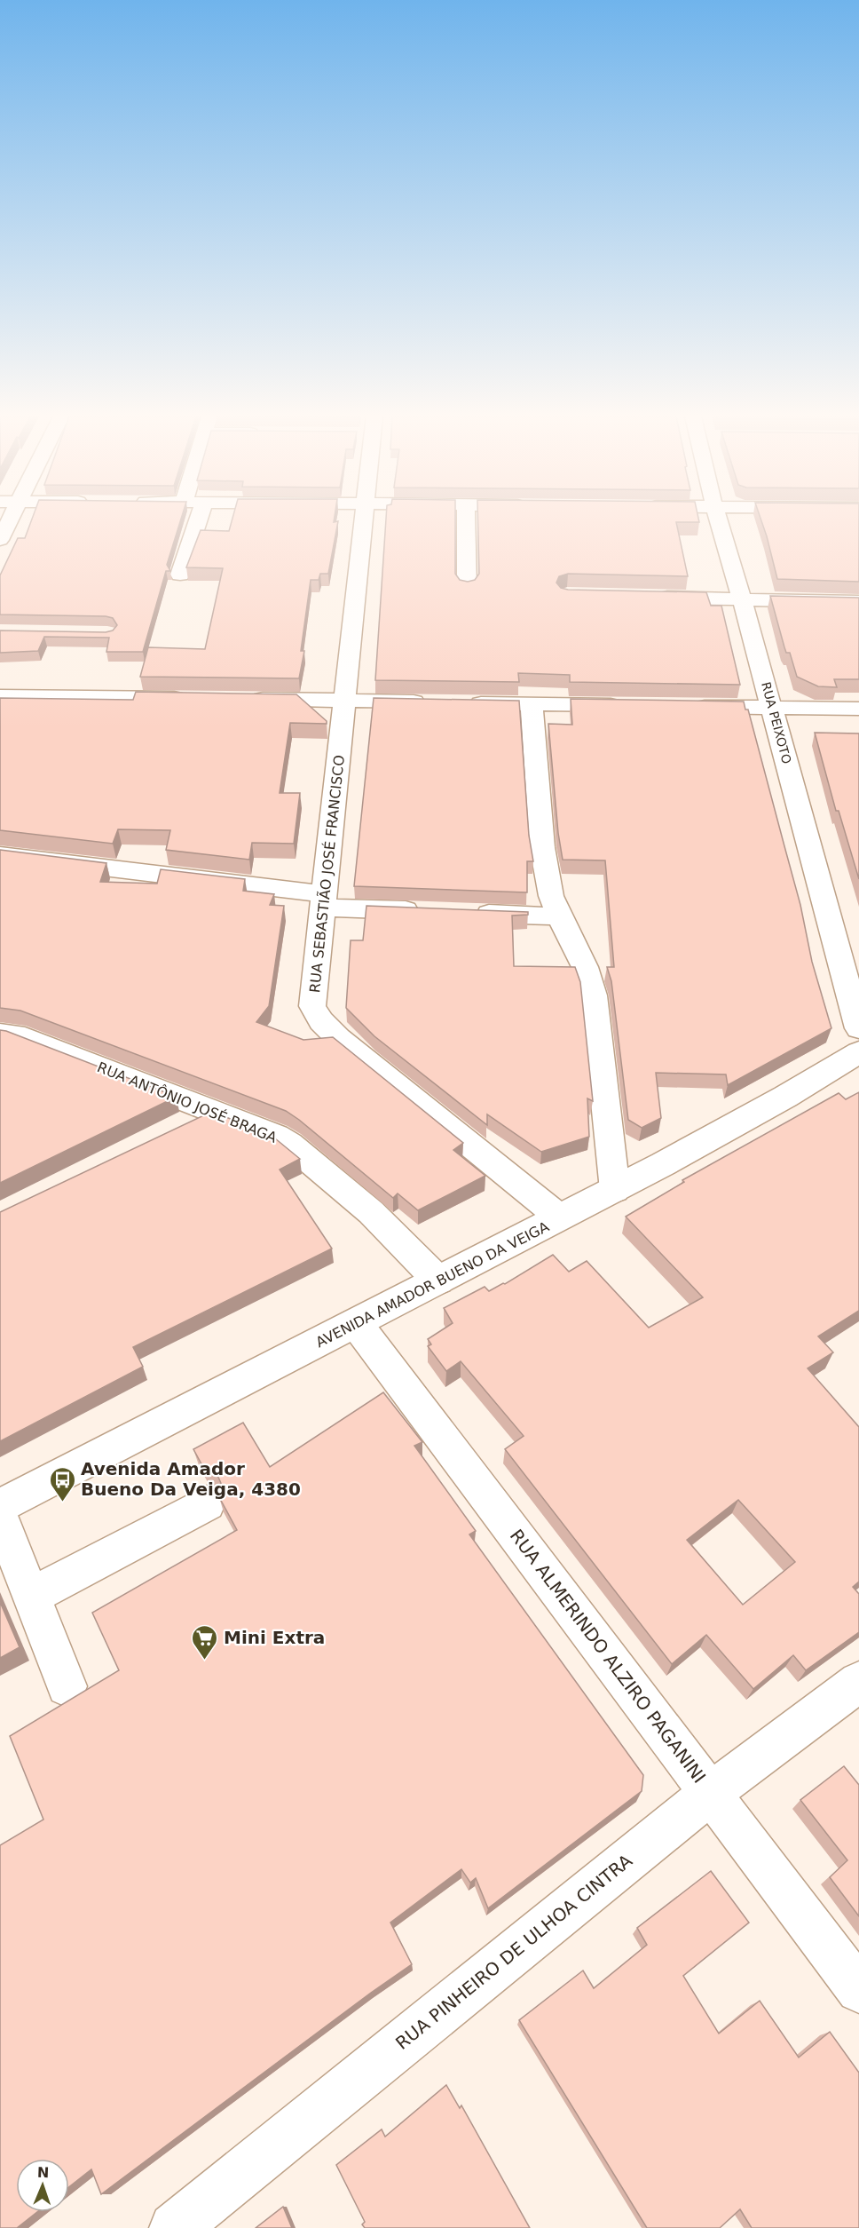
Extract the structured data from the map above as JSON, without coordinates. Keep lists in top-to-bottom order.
{
  "streets": {
    "street": [
      "RUA PEIXOTO",
      "RUA SEBASTIÃO JOSÉ FRANCISCO",
      "RUA ANTÔNIO JOSÉ BRAGA",
      "AVENIDA AMADOR BUENO DA VEIGA",
      "RUA ALMERINDO ALZIRO PAGANINI",
      "RUA PINHEIRO DE ULHOA CINTRA"
    ]
  },
  "crossings": [
    ["RUA SEBASTIÃO JOSÉ FRANCISCO", "AVENIDA AMADOR BUENO DA VEIGA"],
    ["RUA ANTÔNIO JOSÉ BRAGA", "AVENIDA AMADOR BUENO DA VEIGA"],
    ["AVENIDA AMADOR BUENO DA VEIGA", "RUA ALMERINDO ALZIRO PAGANINI"],
    ["RUA ALMERINDO ALZIRO PAGANINI", "RUA PINHEIRO DE ULHOA CINTRA"]
  ],
  "places": {
    "bus stop": ["Avenida Amador Bueno Da Veiga, 4380"],
    "supermarket": ["Mini Extra"]
  },
  "north": "top"
}
